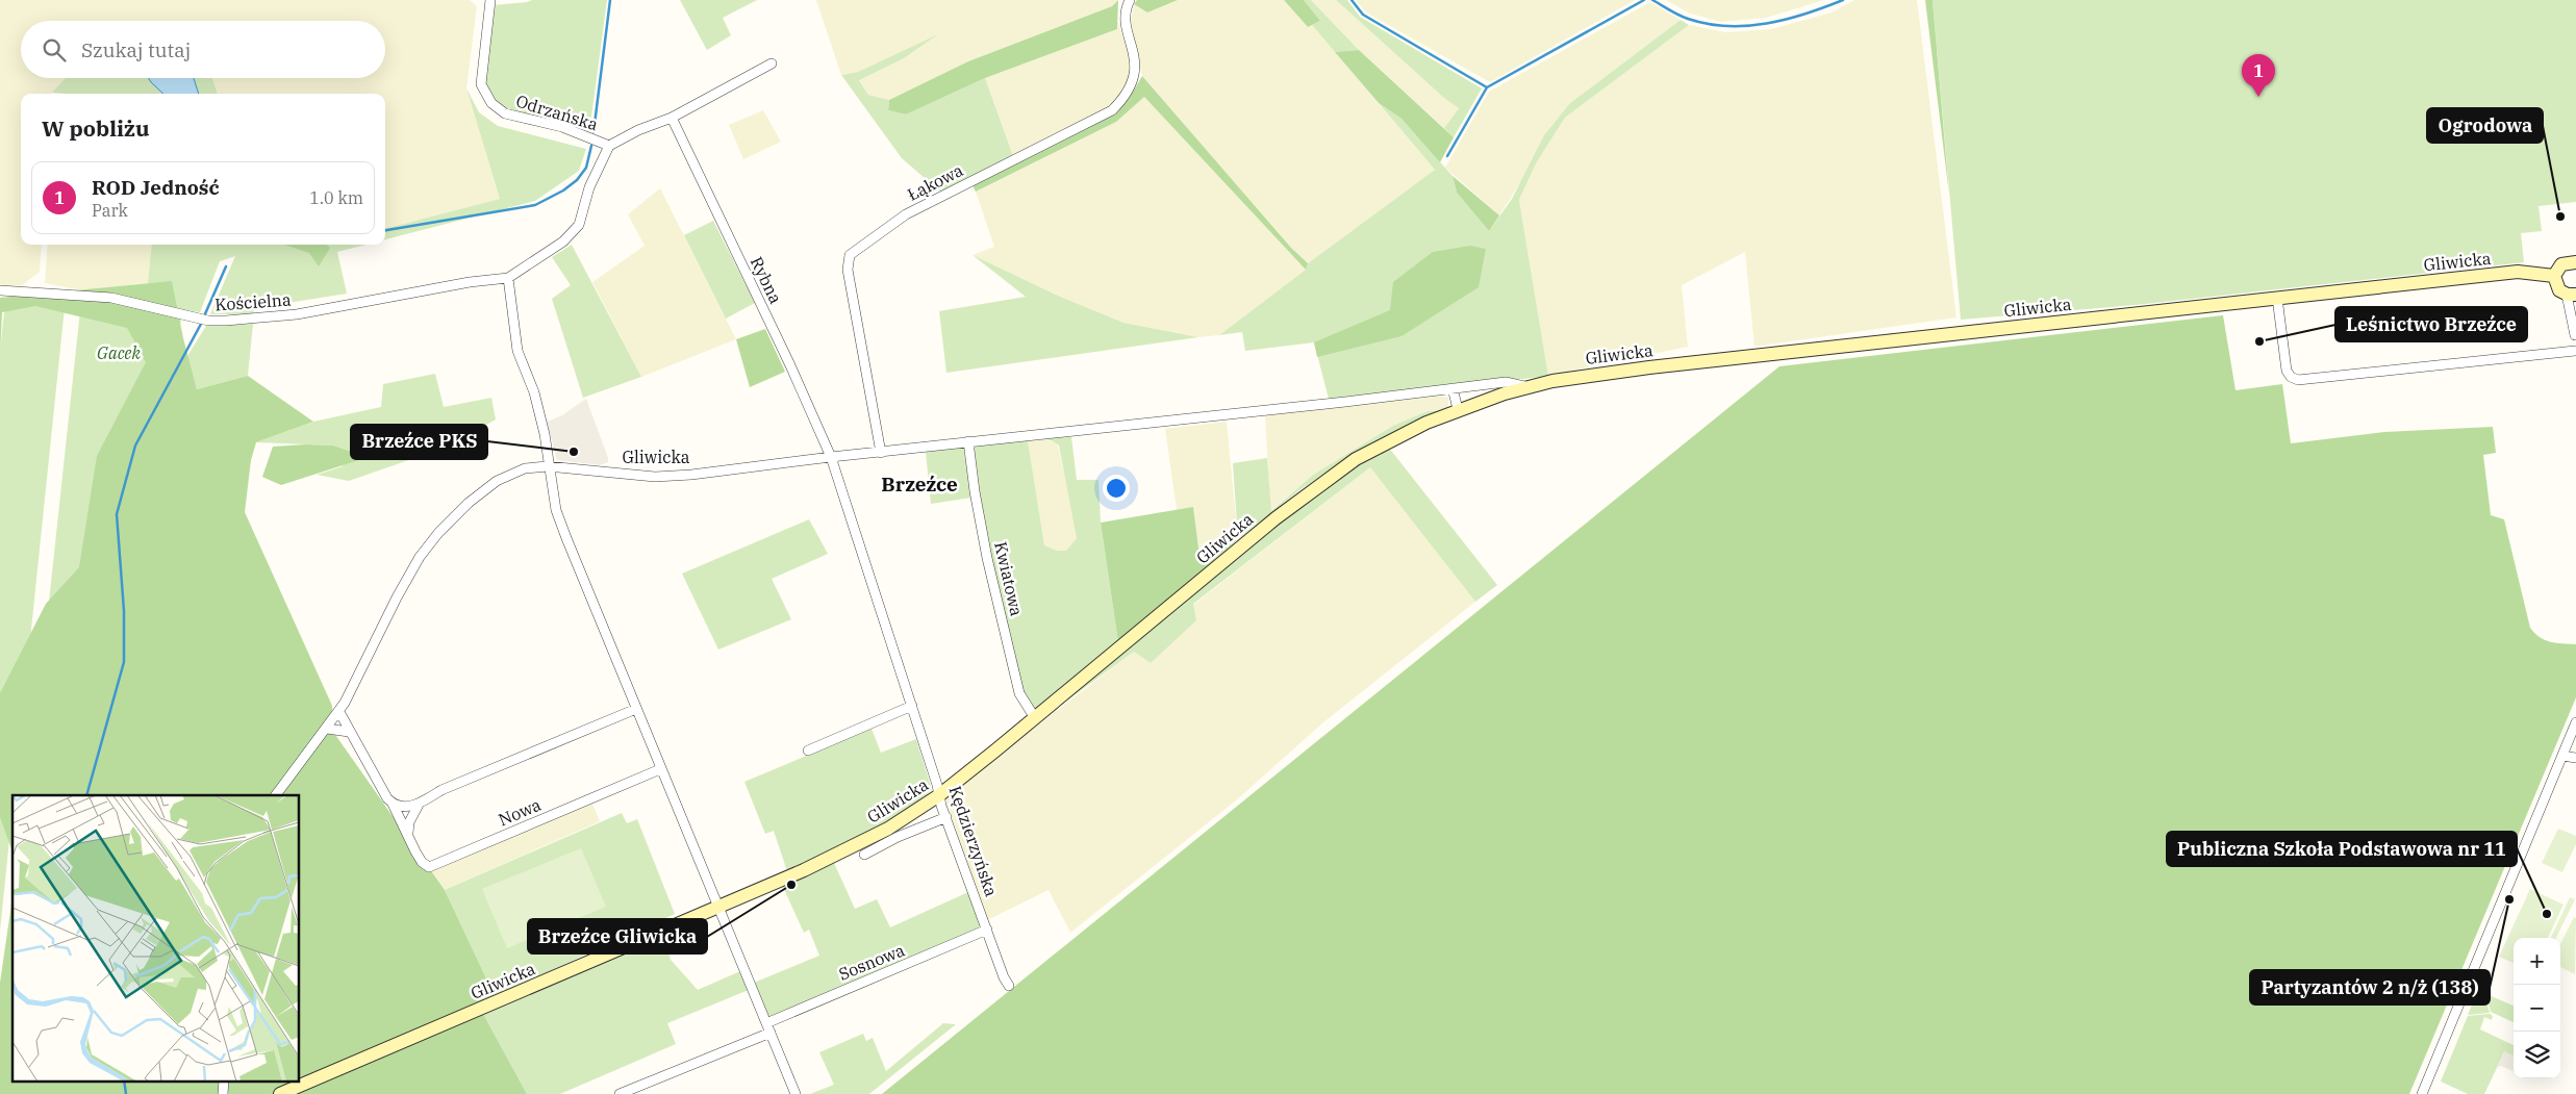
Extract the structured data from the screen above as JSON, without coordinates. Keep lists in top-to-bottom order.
{
  "streets": {
    "main road": ["Gliwicka"],
    "street": [
      "Odrzańska",
      "Łąkowa",
      "Rybna",
      "Kościelna",
      "Kwiatowa",
      "Nowa",
      "Kędzierzyńska",
      "Sosnowa"
    ]
  },
  "crossings": [
    ["Odrzańska", "Kościelna"],
    ["Łąkowa", "Gliwicka"],
    ["Gliwicka", "Rybna"],
    ["Gliwicka", "Kwiatowa"],
    ["Gliwicka", "Nowa"],
    ["Gliwicka", "Kędzierzyńska"],
    ["Rybna", "Kędzierzyńska"],
    ["Kędzierzyńska", "Sosnowa"]
  ],
  "districts": ["Brzeźce"],
  "parks": ["Gacek"],
  "places": [
    "Ogrodowa",
    "Leśnictwo Brzeźce",
    "Brzeźce PKS",
    "Brzeźce Gliwicka",
    "Partyzantów 2 n/ż (138)",
    "Publiczna Szkoła Podstawowa nr 11"
  ],
  "page": {
    "search": "Szukaj tutaj",
    "pins": "1",
    "heading": "W pobliżu",
    "list": [
      {
        "mark": "1",
        "name": "ROD Jedność",
        "note": "Park",
        "value": "1.0 km"
      }
    ],
    "map_buttons": ["+", "−"]
  }
}
